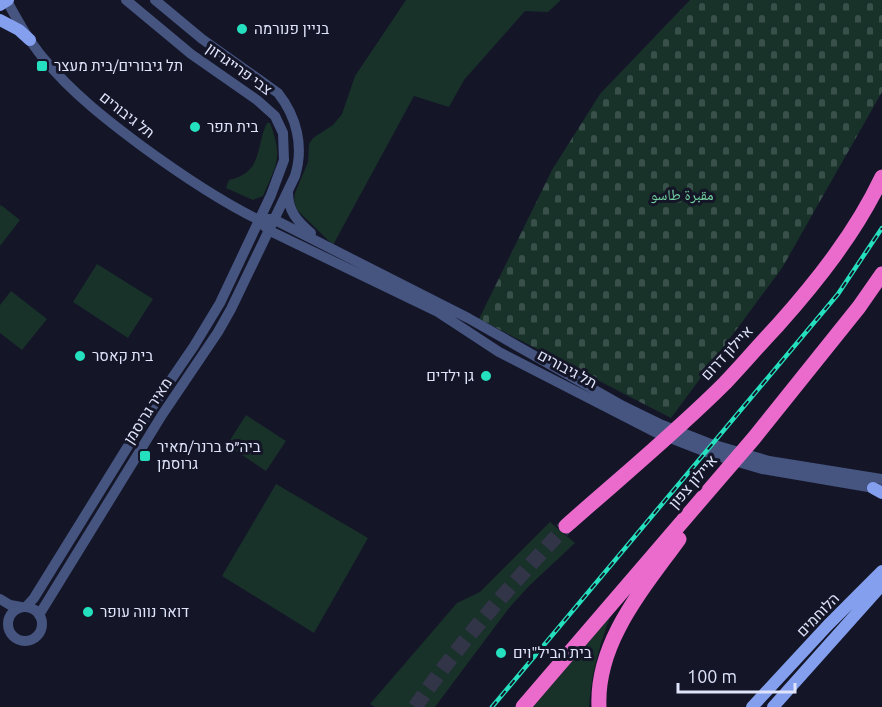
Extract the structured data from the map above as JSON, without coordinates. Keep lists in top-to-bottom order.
{
  "streets": {
    "highway": ["איילון דרום", "איילון צפון"],
    "main road": ["הלוחמים"],
    "street": ["צבי פרייגרזון", "תל גיבורים", "מאיר גרוסמן"]
  },
  "crossings": [
    ["צבי פרייגרזון", "תל גיבורים"],
    ["צבי פרייגרזון", "מאיר גרוסמן"],
    ["תל גיבורים", "מאיר גרוסמן"]
  ],
  "parks": ["مقبرة طاسو"],
  "places": {
    "other": [
      "בניין פנורמה",
      "בית תפר",
      "בית קאסר",
      "גן ילדים",
      "דואר נווה עופר",
      "בית הביל\"וים"
    ],
    "transit": ["תל גיבורים/בית מעצר", "ביה״ס ברנר/מאיר גרוסמן"]
  },
  "scale_bar": "100 m"
}
